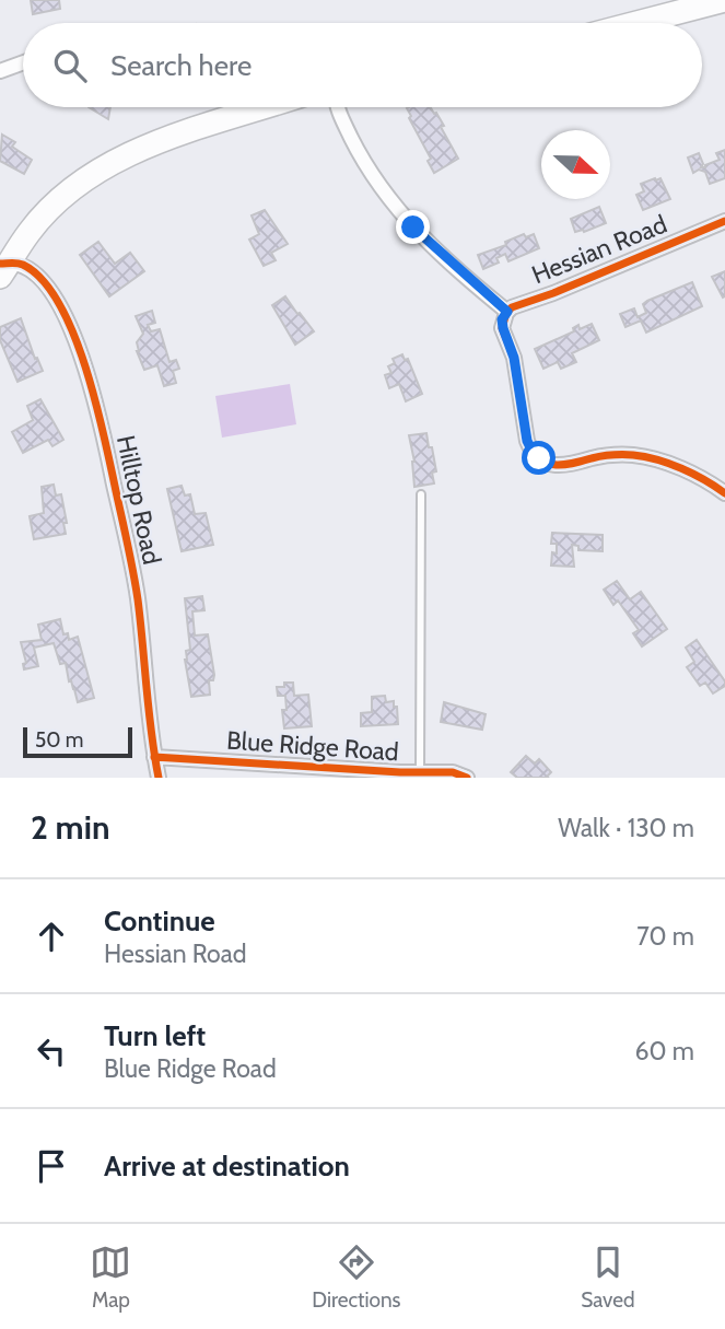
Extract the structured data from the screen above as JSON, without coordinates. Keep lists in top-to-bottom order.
{
  "streets": {
    "street": ["Hessian Road", "Hilltop Road", "Blue Ridge Road"]
  },
  "crossings": [
    ["Hilltop Road", "Blue Ridge Road"]
  ],
  "scale_bar": "50 m",
  "north": "right",
  "page": {
    "search": "Search here",
    "scale": "50 m",
    "heading": ["2 min", "Walk · 130 m"],
    "list": [
      ["Continue", "Hessian Road", "70 m"],
      ["Turn left", "Blue Ridge Road", "60 m"],
      "Arrive at destination"
    ],
    "nav": ["Map", "Directions", "Saved"]
  }
}
